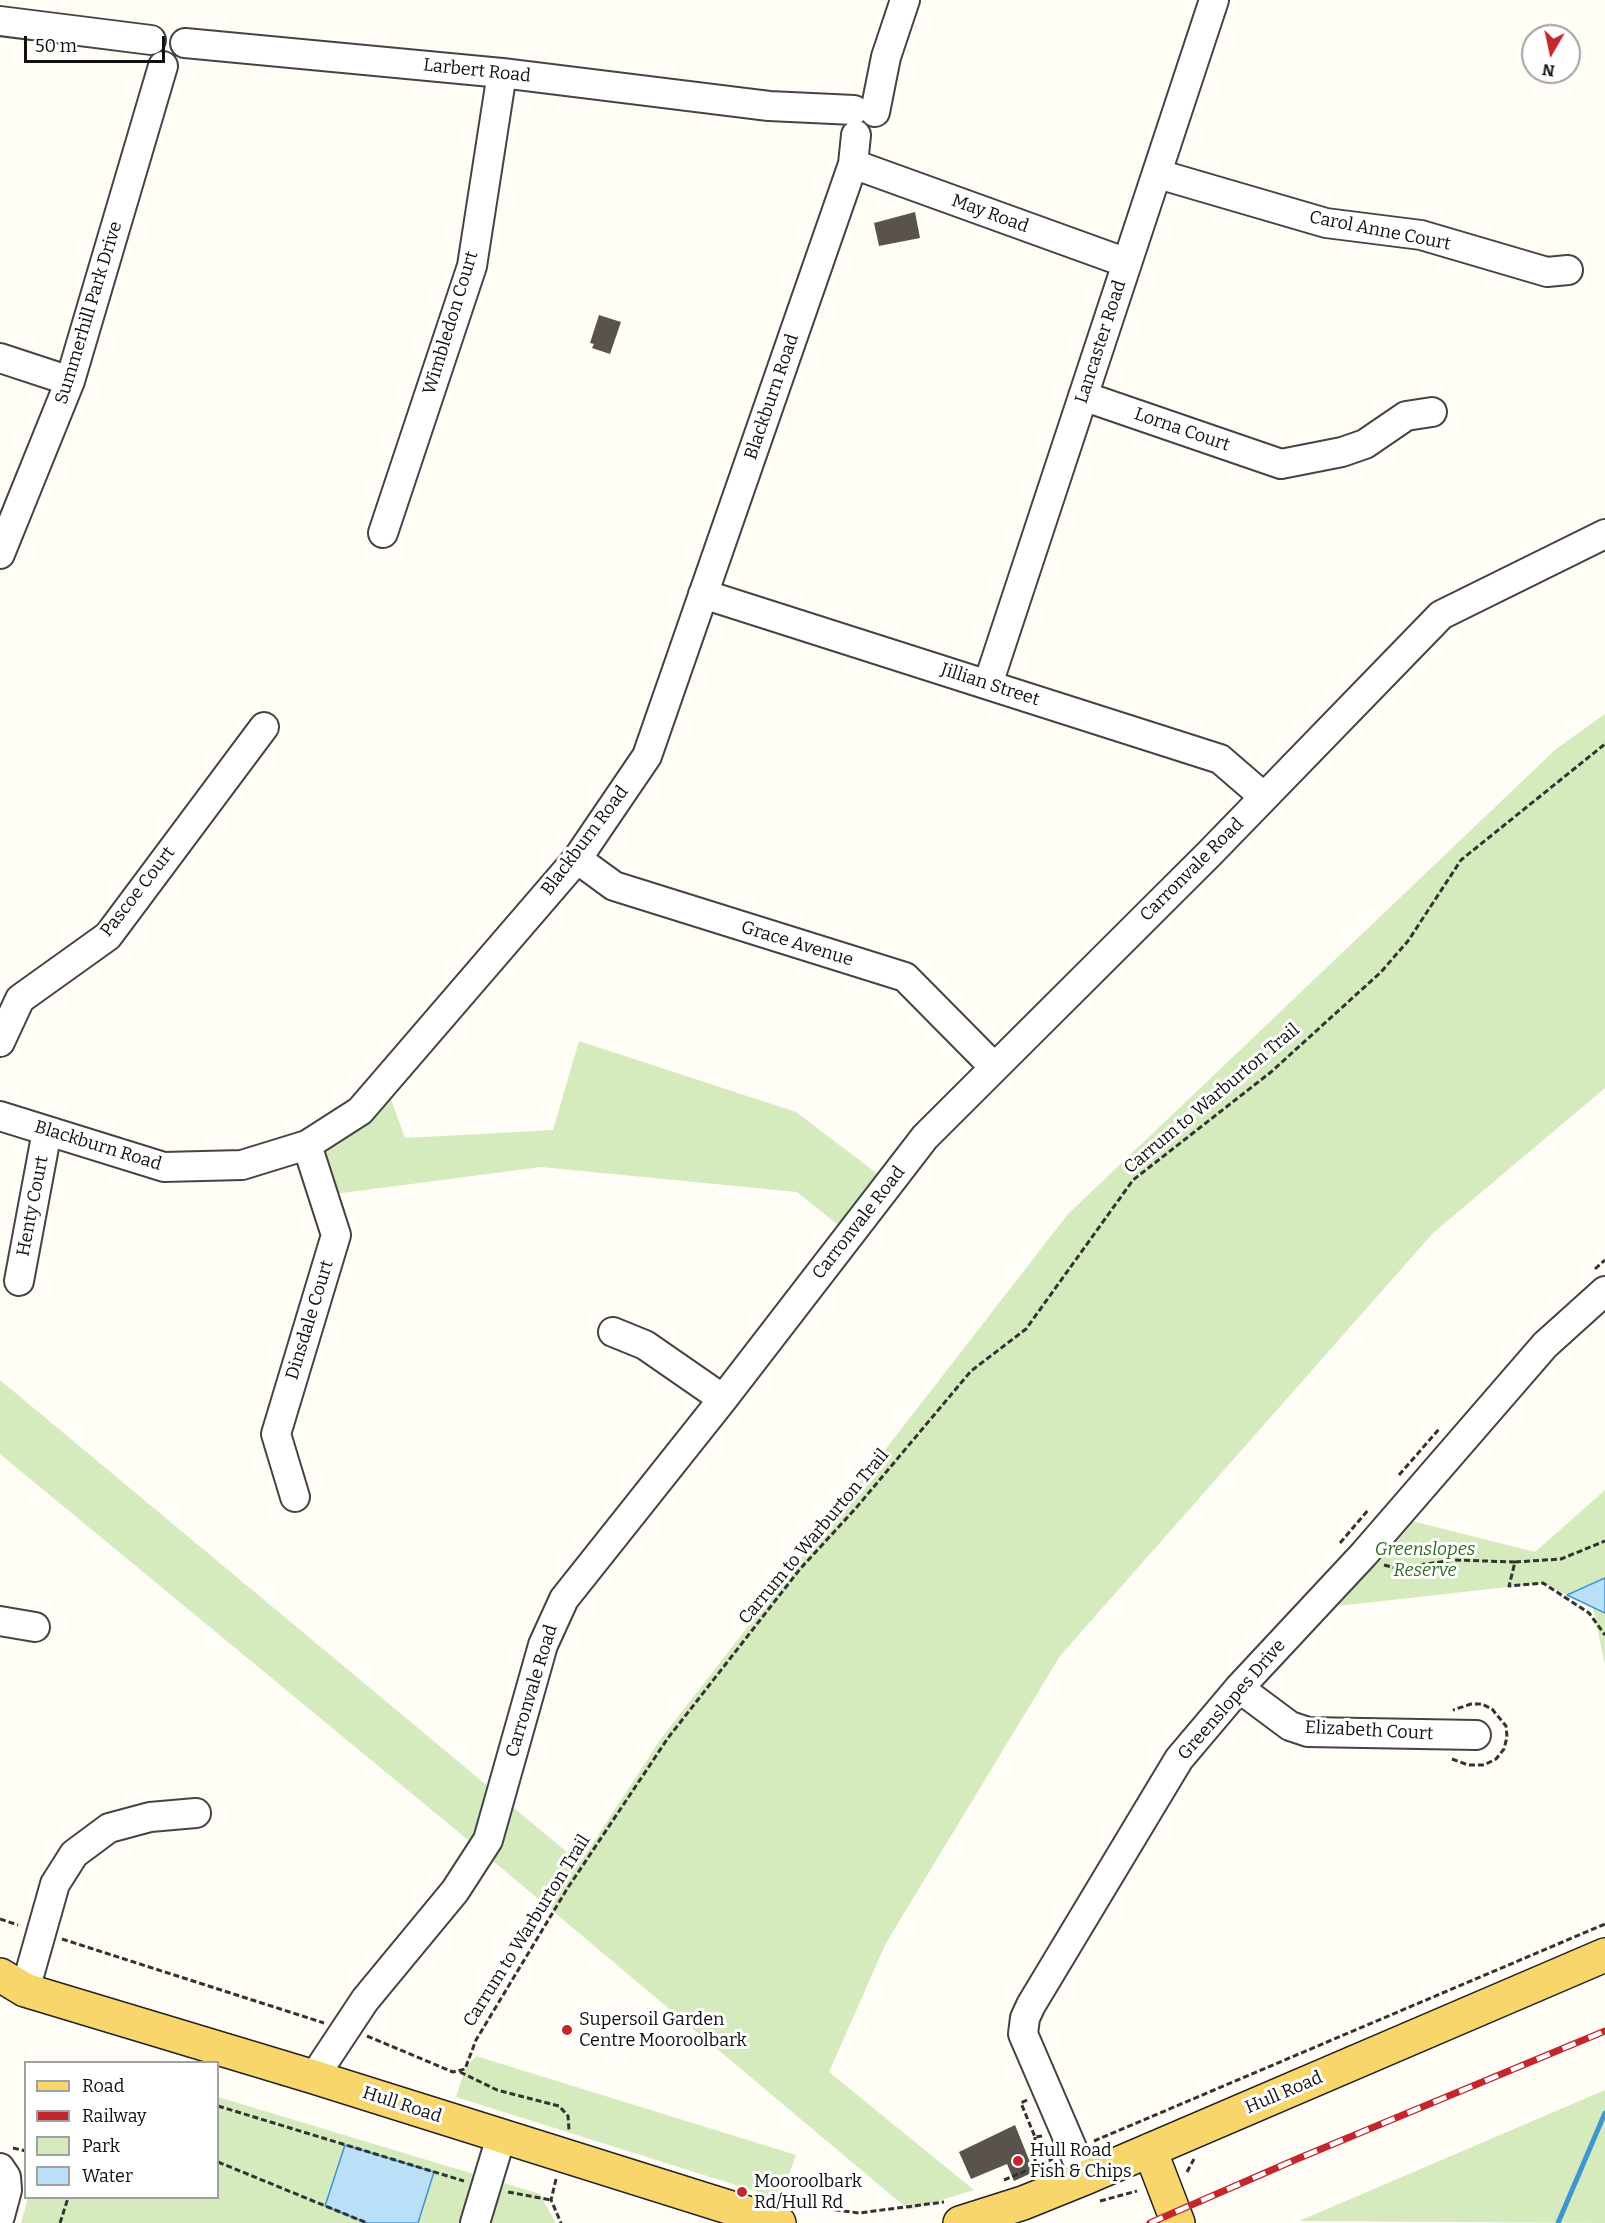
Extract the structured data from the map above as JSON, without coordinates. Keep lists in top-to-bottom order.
{
  "streets": {
    "main road": ["Hull Road"],
    "street": [
      "Larbert Road",
      "May Road",
      "Carol Anne Court",
      "Summerhill Park Drive",
      "Wimbledon Court",
      "Lancaster Road",
      "Blackburn Road",
      "Lorna Court",
      "Jillian Street",
      "Carronvale Road",
      "Pascoe Court",
      "Grace Avenue",
      "Henty Court",
      "Dinsdale Court",
      "Greenslopes Drive",
      "Elizabeth Court"
    ],
    "path": ["Carrum to Warburton Trail"]
  },
  "crossings": [
    ["Larbert Road", "Summerhill Park Drive"],
    ["Larbert Road", "Wimbledon Court"],
    ["Larbert Road", "Blackburn Road"],
    ["May Road", "Lancaster Road"],
    ["May Road", "Blackburn Road"],
    ["Carol Anne Court", "Lancaster Road"],
    ["Lancaster Road", "Lorna Court"],
    ["Lancaster Road", "Jillian Street"],
    ["Blackburn Road", "Jillian Street"],
    ["Blackburn Road", "Grace Avenue"],
    ["Blackburn Road", "Henty Court"],
    ["Blackburn Road", "Dinsdale Court"],
    ["Jillian Street", "Carronvale Road"],
    ["Carronvale Road", "Grace Avenue"],
    ["Carronvale Road", "Carrum to Warburton Trail"],
    ["Carronvale Road", "Hull Road"],
    ["Greenslopes Drive", "Elizabeth Court"],
    ["Greenslopes Drive", "Hull Road"]
  ],
  "parks": ["Greenslopes Reserve"],
  "places": ["Supersoil Garden Centre Mooroolbark", "Hull Road Fish & Chips", "Mooroolbark Rd/Hull Rd"],
  "legend": [
    "Road",
    "Railway",
    "Park",
    "Water"
  ],
  "scale_bar": "50 m",
  "north": "bottom"
}
